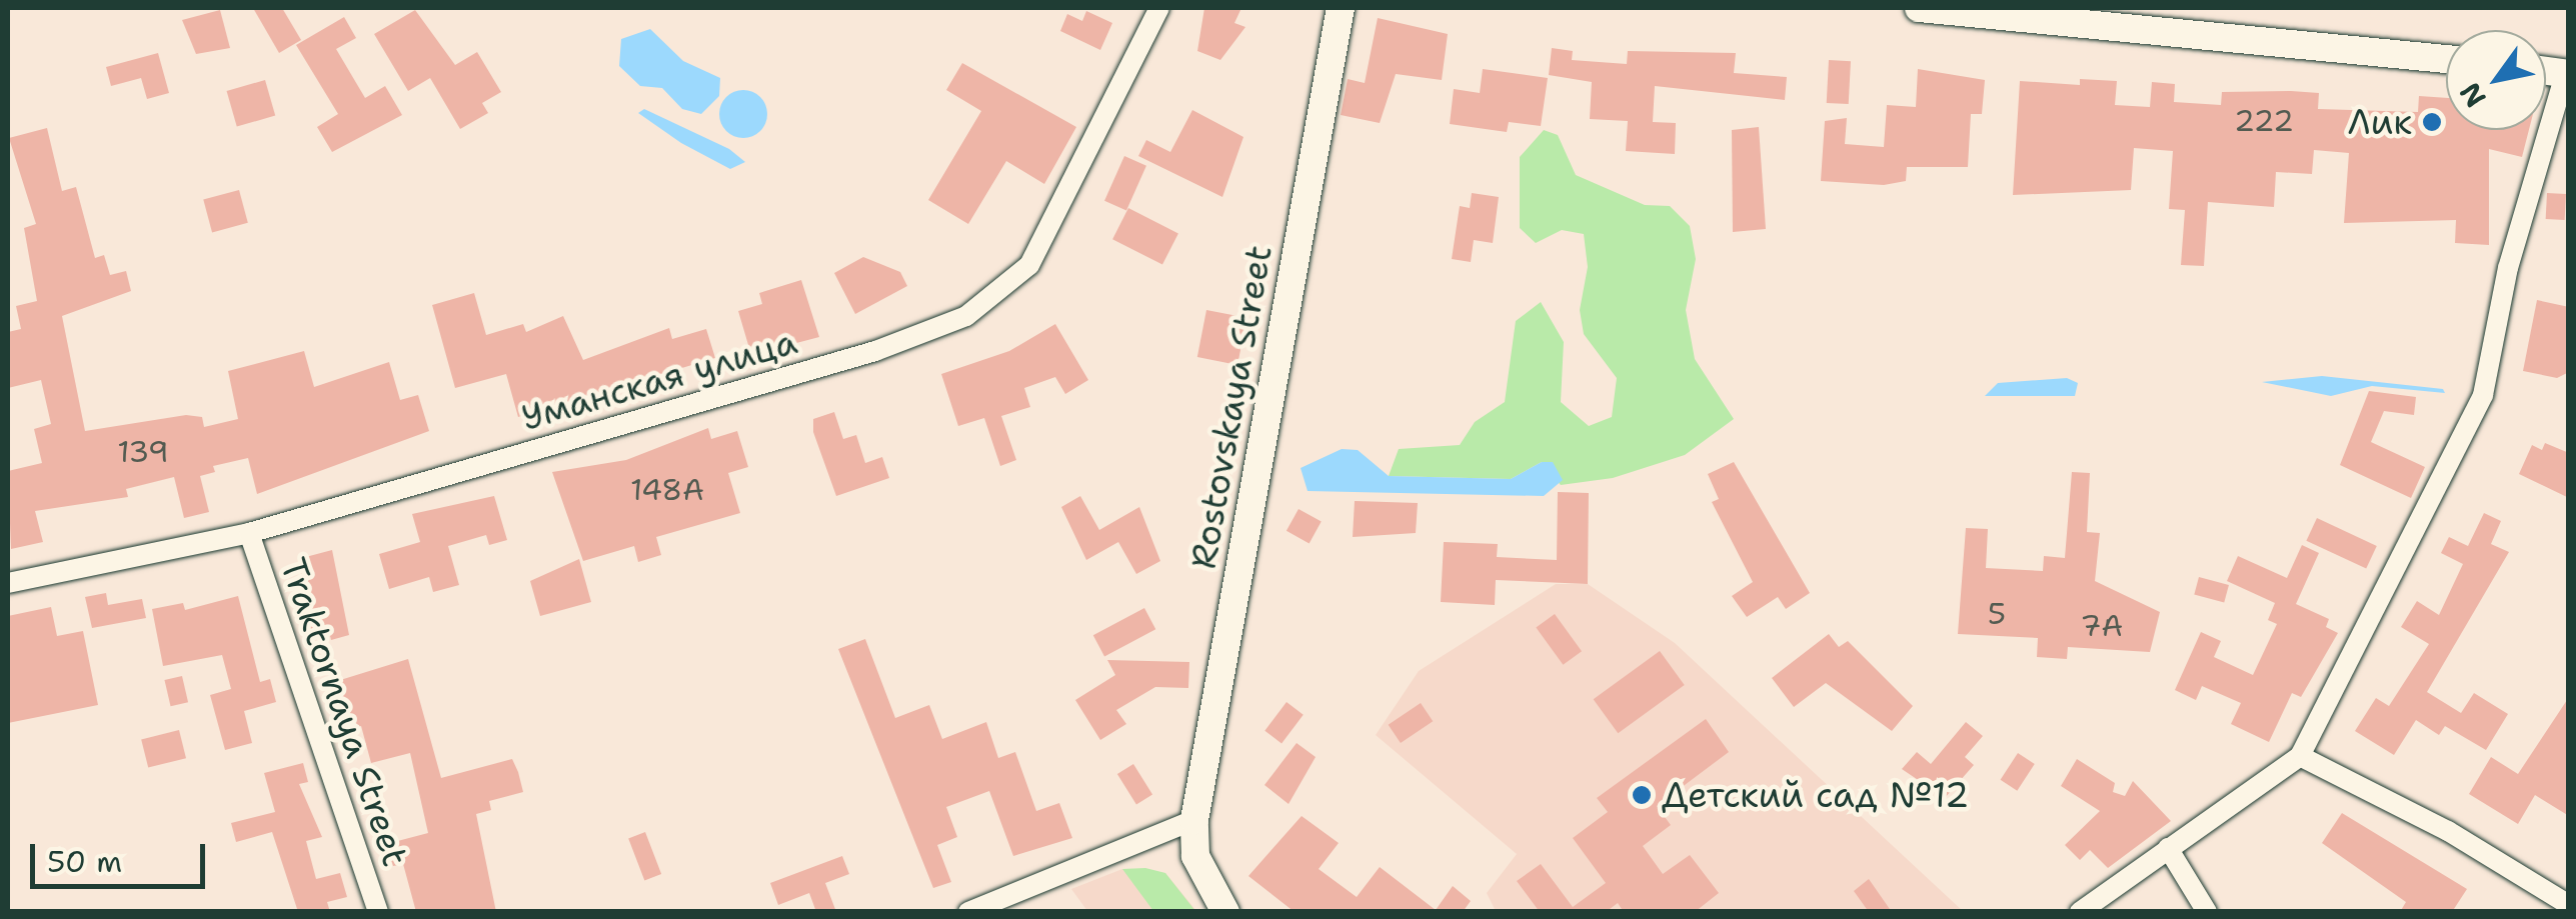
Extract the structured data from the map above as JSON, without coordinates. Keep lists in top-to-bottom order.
{
  "streets": {
    "street": ["Уманская улица", "Rostovskaya Street", "Traktornaya Street"]
  },
  "crossings": [
    ["Уманская улица", "Traktornaya Street"]
  ],
  "places": ["Лик", "Детский сад №12"],
  "house_numbers": [
    "222",
    "139",
    "148А",
    "5",
    "7А"
  ],
  "scale_bar": "50 m",
  "north": "bottom left"
}
